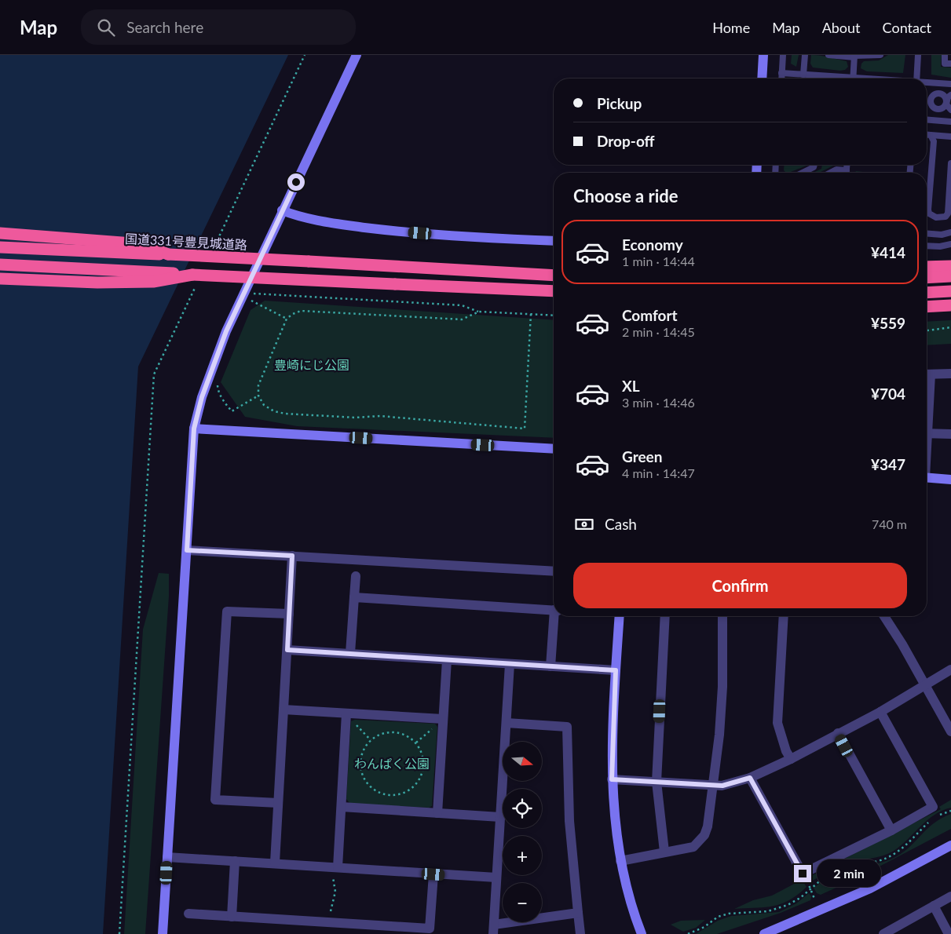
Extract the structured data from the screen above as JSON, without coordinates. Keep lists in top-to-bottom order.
{
  "streets": {
    "highway": ["国道331号豊見城道路"]
  },
  "parks": ["豊崎にじ公園", "わんぱく公園"],
  "north": "right",
  "page": {
    "header": "Map",
    "search": "Search here",
    "nav": [
      "Home",
      "Map",
      "About",
      "Contact"
    ],
    "banner": ["Pickup", "Drop-off"],
    "heading": "Choose a ride",
    "list": [
      {
        "name": "Economy",
        "note": "1 min · 14:44",
        "value": "¥414"
      },
      {
        "name": "Comfort",
        "note": "2 min · 14:45",
        "value": "¥559"
      },
      {
        "name": "XL",
        "note": "3 min · 14:46",
        "value": "¥704"
      },
      {
        "name": "Green",
        "note": "4 min · 14:47",
        "value": "¥347"
      }
    ],
    "pay": ["Cash", "740 m"],
    "buttons": "Confirm",
    "map_buttons": ["+", "−"],
    "bubble": "2 min"
  }
}
